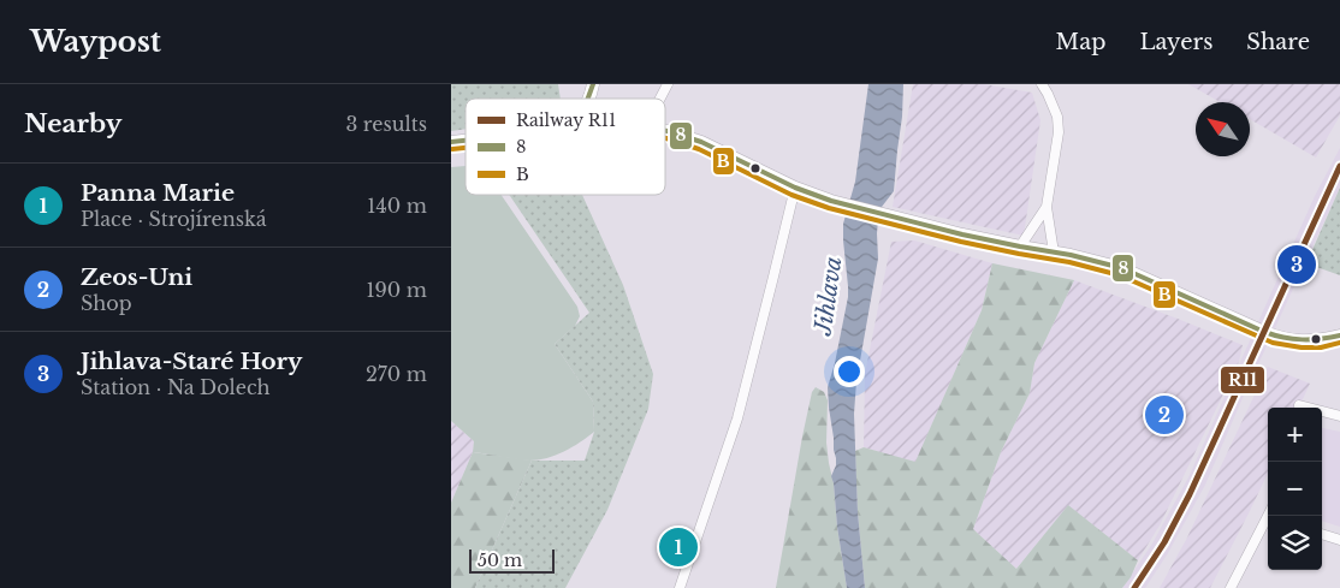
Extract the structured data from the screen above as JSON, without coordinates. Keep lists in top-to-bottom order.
{
  "water": ["Jihlava"],
  "lines": ["transit line 8", "transit line B", "rail line R11"],
  "legend": ["Railway R11", "8", "B"],
  "scale_bar": "50 m",
  "north": "top left",
  "page": {
    "header": "Waypost",
    "nav": ["Map", "Layers", "Share"],
    "heading": ["Nearby", "3 results"],
    "list": [
      {
        "mark": "1",
        "name": "Panna Marie",
        "note": "Place · Strojírenská",
        "value": "140 m"
      },
      {
        "mark": "2",
        "name": "Zeos-Uni",
        "note": "Shop",
        "value": "190 m"
      },
      {
        "mark": "3",
        "name": "Jihlava-Staré Hory",
        "note": "Station · Na Dolech",
        "value": "270 m"
      }
    ],
    "pins": ["3", "2", "1"],
    "map_buttons": ["+", "−"],
    "scale": "50 m"
  }
}
